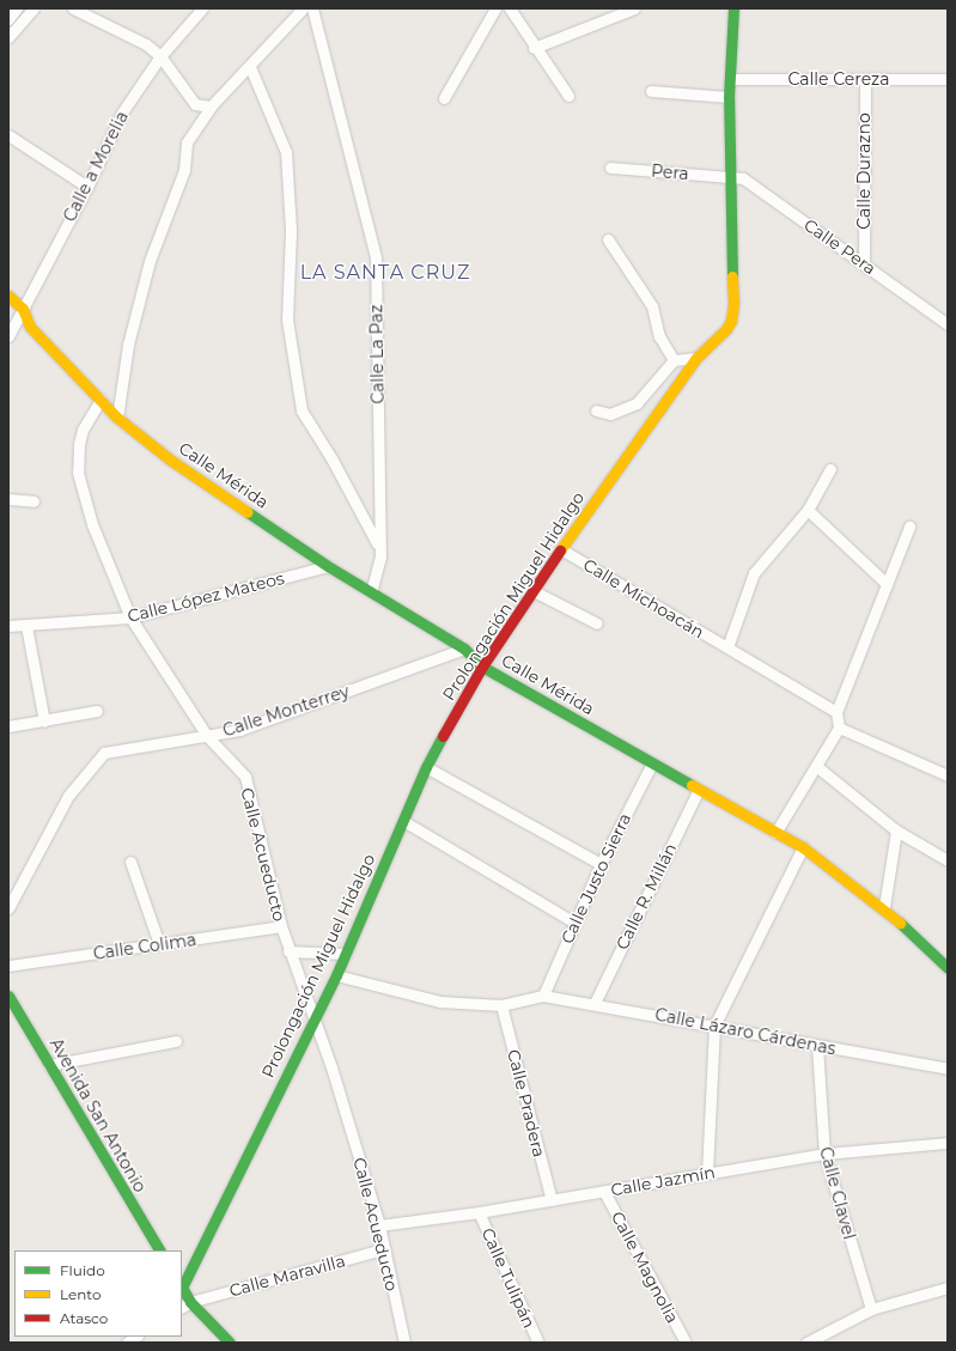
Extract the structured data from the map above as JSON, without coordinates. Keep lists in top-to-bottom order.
{
  "streets": {
    "street": [
      "Calle Cereza",
      "Calle a Morelia",
      "Calle Durazno",
      "Pera",
      "Calle Pera",
      "Calle La Paz",
      "Calle Mérida",
      "Prolongación Miguel Hidalgo",
      "Calle López Mateos",
      "Calle Michoacán",
      "Calle Monterrey",
      "Calle Acueducto",
      "Calle Justo Sierra",
      "Calle R. Millán",
      "Calle Colima",
      "Calle Lázaro Cárdenas",
      "Calle Pradera",
      "Avenida San Antonio",
      "Calle Jazmín",
      "Calle Clavel",
      "Calle Magnolia",
      "Calle Maravilla",
      "Calle Tulipán"
    ]
  },
  "crossings": [
    ["Calle Cereza", "Calle Durazno"],
    ["Calle Cereza", "Prolongación Miguel Hidalgo"],
    ["Calle a Morelia", "Calle Mérida"],
    ["Calle Durazno", "Calle Pera"],
    ["Pera", "Calle Pera"],
    ["Pera", "Prolongación Miguel Hidalgo"],
    ["Calle Pera", "Prolongación Miguel Hidalgo"],
    ["Calle La Paz", "Calle Mérida"],
    ["Calle Mérida", "Prolongación Miguel Hidalgo"],
    ["Calle Mérida", "Calle López Mateos"],
    ["Calle Mérida", "Calle Monterrey"],
    ["Calle Mérida", "Calle Acueducto"],
    ["Calle Mérida", "Calle Justo Sierra"],
    ["Calle Mérida", "Calle R. Millán"],
    ["Prolongación Miguel Hidalgo", "Calle Michoacán"],
    ["Prolongación Miguel Hidalgo", "Calle Acueducto"],
    ["Calle López Mateos", "Calle Acueducto"],
    ["Calle Monterrey", "Calle Acueducto"],
    ["Calle Acueducto", "Calle Colima"],
    ["Calle Acueducto", "Calle Jazmín"],
    ["Calle Acueducto", "Calle Maravilla"],
    ["Calle Justo Sierra", "Calle Lázaro Cárdenas"],
    ["Calle R. Millán", "Calle Lázaro Cárdenas"],
    ["Calle Lázaro Cárdenas", "Calle Clavel"],
    ["Calle Pradera", "Calle Jazmín"],
    ["Calle Jazmín", "Calle Clavel"],
    ["Calle Jazmín", "Calle Magnolia"],
    ["Calle Jazmín", "Calle Tulipán"]
  ],
  "districts": ["LA SANTA CRUZ"],
  "legend": ["Fluido", "Lento", "Atasco"]
}
